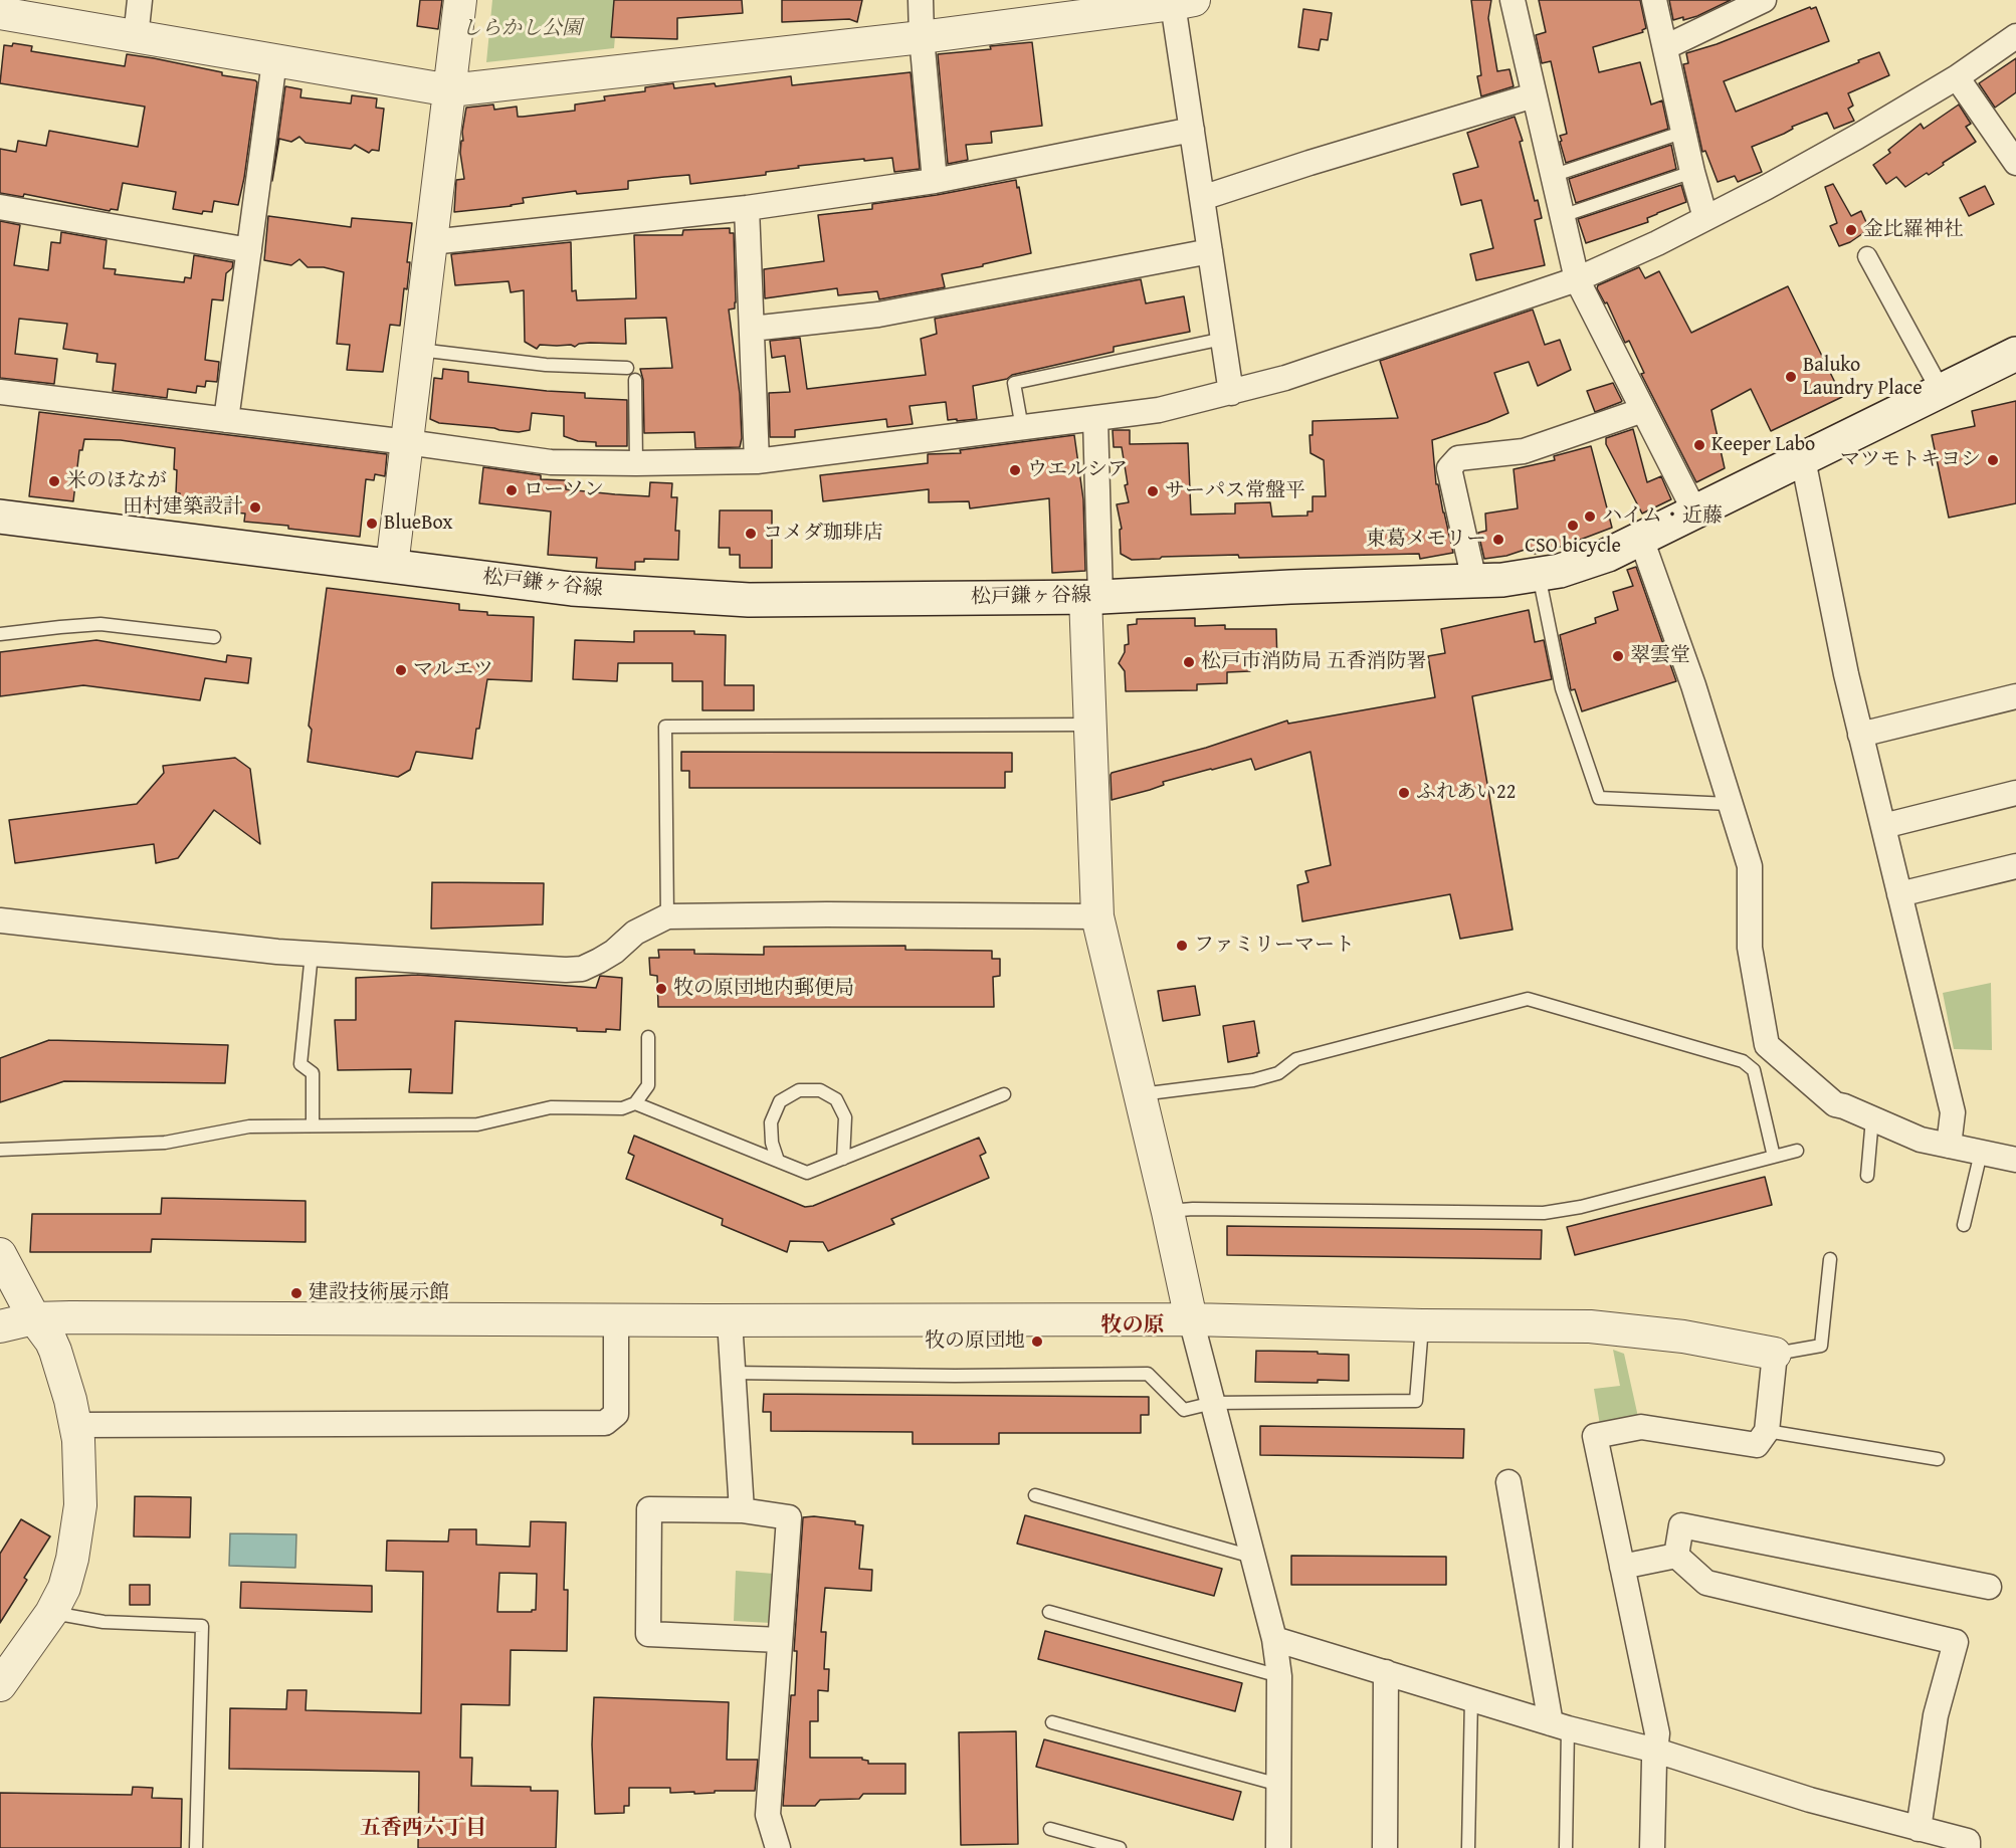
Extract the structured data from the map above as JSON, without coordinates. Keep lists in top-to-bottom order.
{
  "streets": {
    "main road": ["松戸鎌ヶ谷線"]
  },
  "districts": ["牧の原", "五香西六丁目"],
  "parks": ["しらかし公園"],
  "places": [
    "金比羅神社",
    "Baluko Laundry Place",
    "Keeper Labo",
    "マツモトキヨシ",
    "ウエルシア",
    "米のほなが",
    "ローソン",
    "サーパス常盤平",
    "田村建築設計",
    "ハイム・近藤",
    "BlueBox",
    "CSO bicycle",
    "コメダ珈琲店",
    "東葛メモリー",
    "翠雲堂",
    "松戸市消防局 五香消防署",
    "マルエツ",
    "ふれあい22",
    "ファミリーマート",
    "牧の原団地内郵便局",
    "建設技術展示館",
    "牧の原団地"
  ]
}
